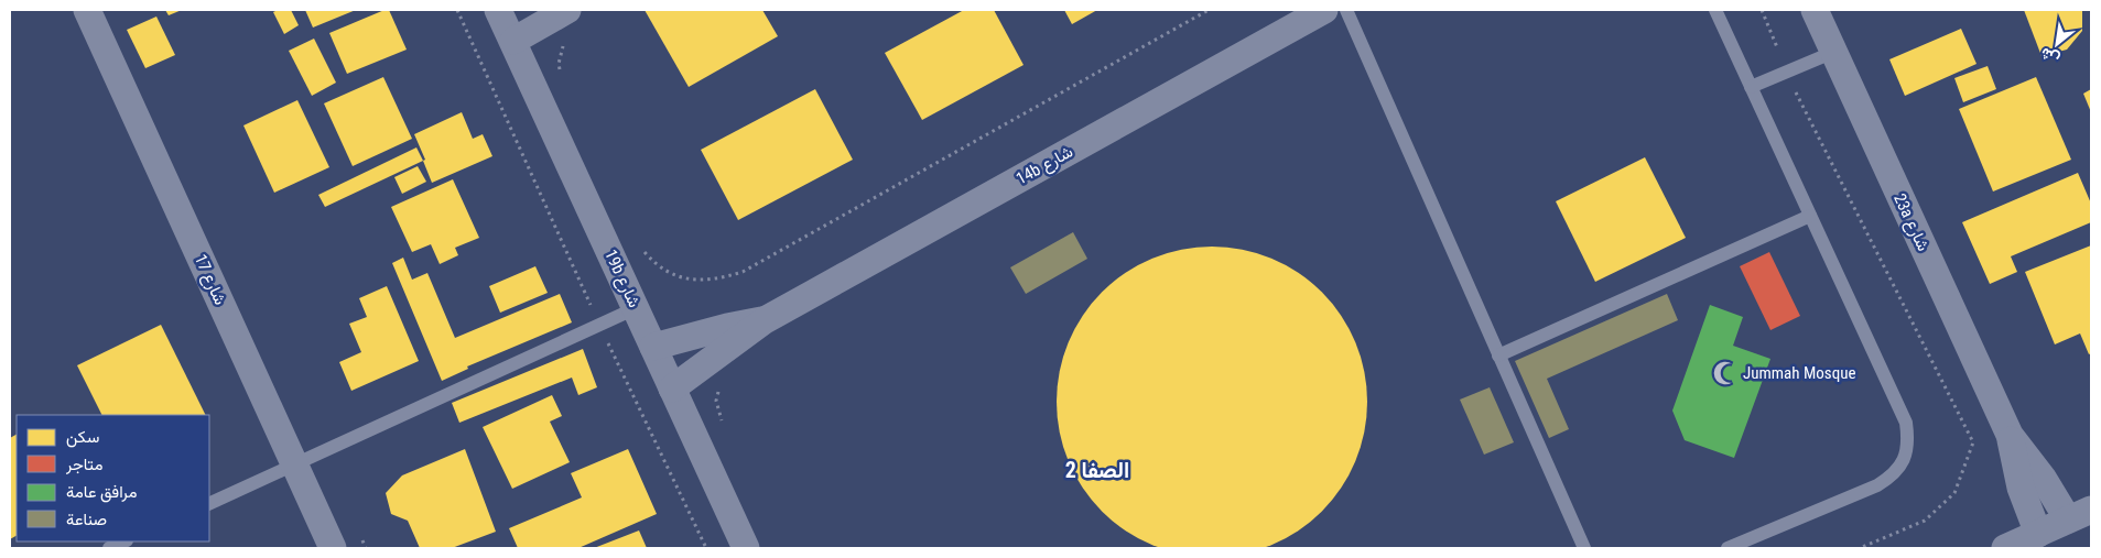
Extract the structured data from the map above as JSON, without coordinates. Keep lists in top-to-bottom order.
{
  "streets": {
    "street": [
      "14b شارع",
      "23a شارع",
      "19b شارع",
      "شارع 17"
    ]
  },
  "crossings": [
    ["14b شارع", "19b شارع"]
  ],
  "districts": ["الصفا 2"],
  "places": {
    "mosque": ["Jummah Mosque"]
  },
  "legend": [
    "سكن",
    "متاجر",
    "مرافق عامة",
    "صناعة"
  ],
  "north": "bottom left"
}
